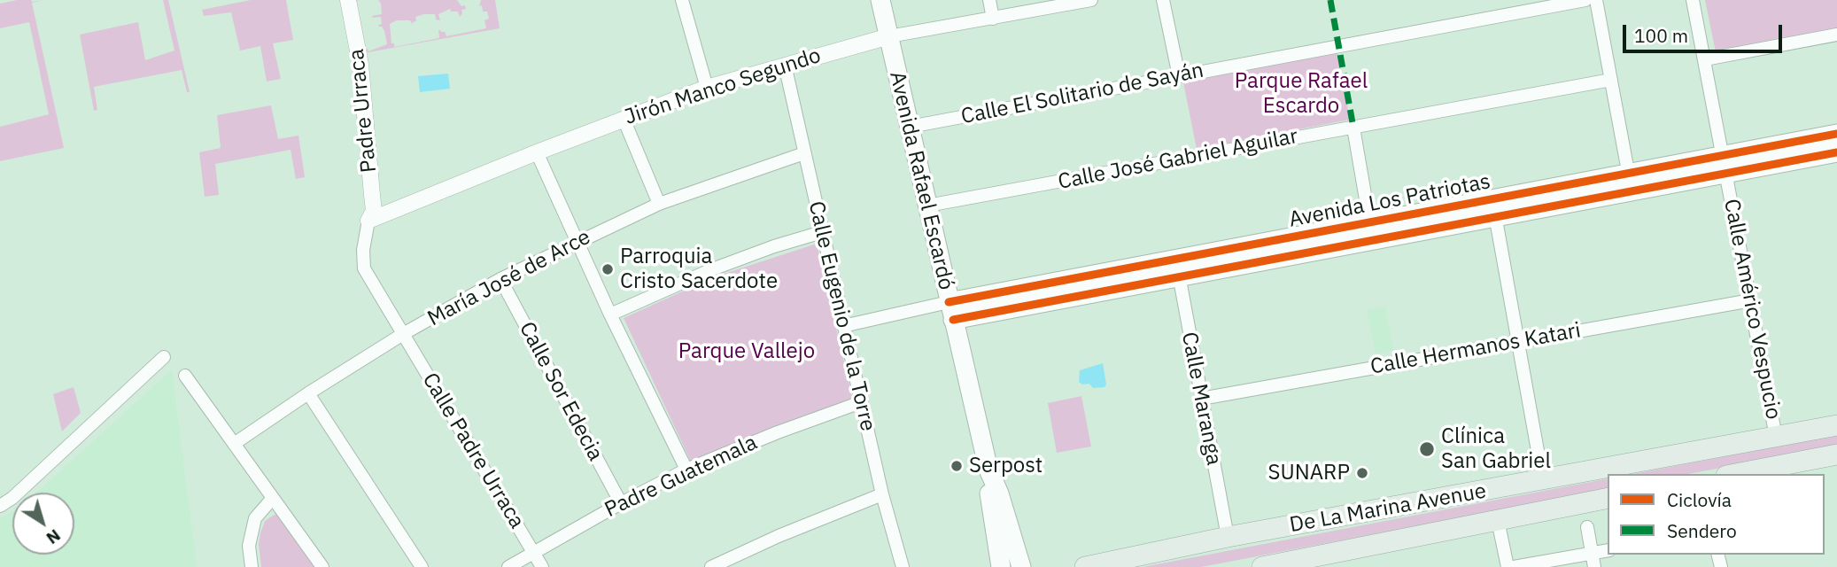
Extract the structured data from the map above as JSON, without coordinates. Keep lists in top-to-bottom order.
{
  "streets": {
    "main road": ["Avenida Rafael Escardó", "Avenida Los Patriotas", "De La Marina Avenue"],
    "street": [
      "Jirón Manco Segundo",
      "Calle El Solitario de Sayán",
      "Padre Urraca",
      "Calle José Gabriel Aguilar",
      "María José de Arce",
      "Calle Américo Vespucio",
      "Calle Eugenio de la Torre",
      "Calle Hermanos Katari",
      "Calle Sor Edecia",
      "Calle Maranga",
      "Calle Padre Urraca",
      "Padre Guatemala"
    ]
  },
  "crossings": [
    ["Jirón Manco Segundo", "Padre Urraca"],
    ["Jirón Manco Segundo", "Avenida Rafael Escardó"],
    ["Jirón Manco Segundo", "Calle Eugenio de la Torre"],
    ["Calle El Solitario de Sayán", "Avenida Rafael Escardó"],
    ["Padre Urraca", "María José de Arce"],
    ["Padre Urraca", "Calle Padre Urraca"],
    ["Calle José Gabriel Aguilar", "Avenida Rafael Escardó"],
    ["Avenida Rafael Escardó", "Avenida Los Patriotas"],
    ["Avenida Los Patriotas", "Calle Américo Vespucio"],
    ["Avenida Los Patriotas", "Calle Maranga"],
    ["María José de Arce", "Calle Eugenio de la Torre"],
    ["María José de Arce", "Calle Sor Edecia"],
    ["María José de Arce", "Calle Padre Urraca"],
    ["Calle Américo Vespucio", "Calle Hermanos Katari"],
    ["Calle Américo Vespucio", "De La Marina Avenue"],
    ["Calle Eugenio de la Torre", "Padre Guatemala"],
    ["Calle Hermanos Katari", "Calle Maranga"],
    ["Calle Sor Edecia", "Padre Guatemala"],
    ["Calle Maranga", "De La Marina Avenue"],
    ["Calle Padre Urraca", "Padre Guatemala"]
  ],
  "parks": ["Parque Rafael Escardo", "Parque Vallejo"],
  "places": [
    "Parroquia Cristo Sacerdote",
    "Clínica San Gabriel",
    "Serpost",
    "SUNARP"
  ],
  "legend": ["Ciclovía", "Sendero"],
  "scale_bar": "100 m",
  "north": "bottom right"
}
